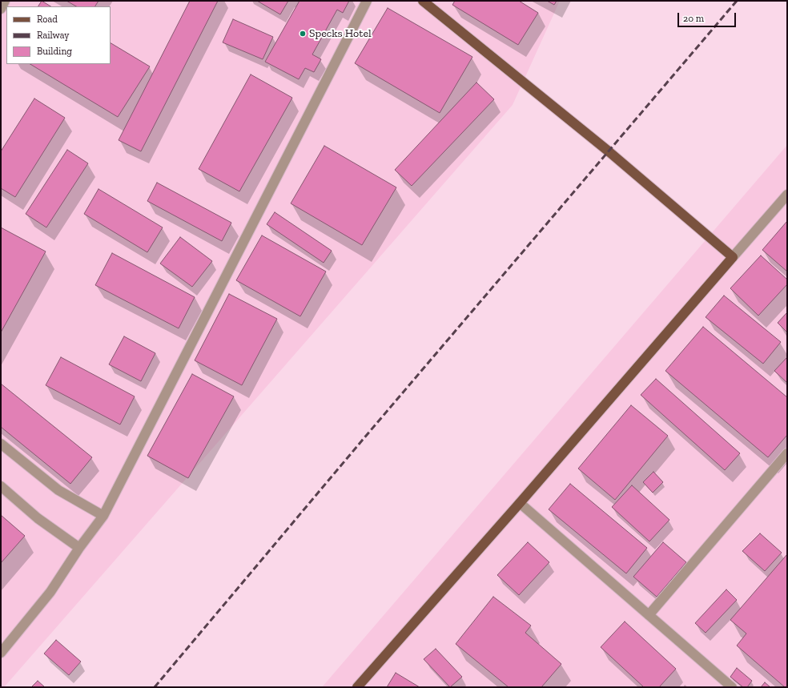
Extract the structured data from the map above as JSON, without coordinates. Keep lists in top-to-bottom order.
{
  "places": ["Specks Hotel"],
  "legend": ["Road", "Railway", "Building"],
  "scale_bar": "20 m"
}
